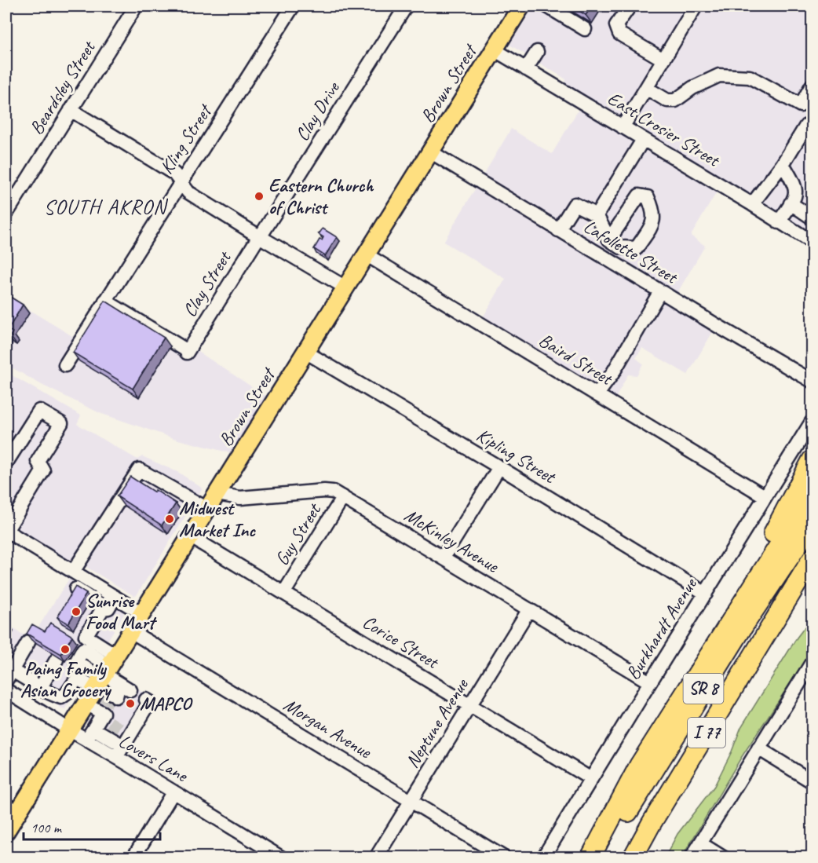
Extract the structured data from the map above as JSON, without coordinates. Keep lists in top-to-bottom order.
{
  "streets": {
    "highway": ["SR 8", "I 77"],
    "main road": ["Brown Street"],
    "street": [
      "Beardsley Street",
      "Clay Drive",
      "East Crosier Street",
      "Kling Street",
      "Lafollette Street",
      "Clay Street",
      "Baird Street",
      "Kipling Street",
      "Guy Street",
      "McKinley Avenue",
      "Burkhardt Avenue",
      "Corice Street",
      "Neptune Avenue",
      "Morgan Avenue",
      "Lovers Lane"
    ]
  },
  "crossings": [
    ["Brown Street", "East Crosier Street"],
    ["Brown Street", "Lafollette Street"],
    ["Brown Street", "Baird Street"],
    ["Brown Street", "Kipling Street"],
    ["Brown Street", "McKinley Avenue"],
    ["Brown Street", "Corice Street"],
    ["Brown Street", "Morgan Avenue"],
    ["Brown Street", "Lovers Lane"],
    ["Clay Drive", "Clay Street"],
    ["Kling Street", "Clay Street"],
    ["Baird Street", "Burkhardt Avenue"],
    ["Kipling Street", "Burkhardt Avenue"],
    ["Guy Street", "McKinley Avenue"],
    ["Guy Street", "Corice Street"],
    ["McKinley Avenue", "Burkhardt Avenue"],
    ["McKinley Avenue", "Neptune Avenue"],
    ["Burkhardt Avenue", "Corice Street"],
    ["Corice Street", "Neptune Avenue"],
    ["Neptune Avenue", "Morgan Avenue"]
  ],
  "districts": ["SOUTH AKRON"],
  "places": [
    "Eastern Church of Christ",
    "Midwest Market Inc",
    "Sunrise Food Mart",
    "Paing Family Asian Grocery",
    "MAPCO"
  ],
  "scale_bar": "100 m"
}
